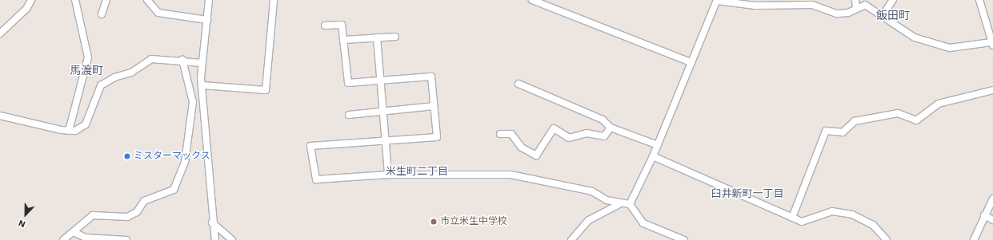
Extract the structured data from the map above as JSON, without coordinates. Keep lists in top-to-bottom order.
{
  "districts": [
    "飯田町",
    "馬渡町",
    "米生町二丁目",
    "臼井新町一丁目"
  ],
  "places": ["ミスターマックス", "市立米生中学校"],
  "north": "bottom"
}
